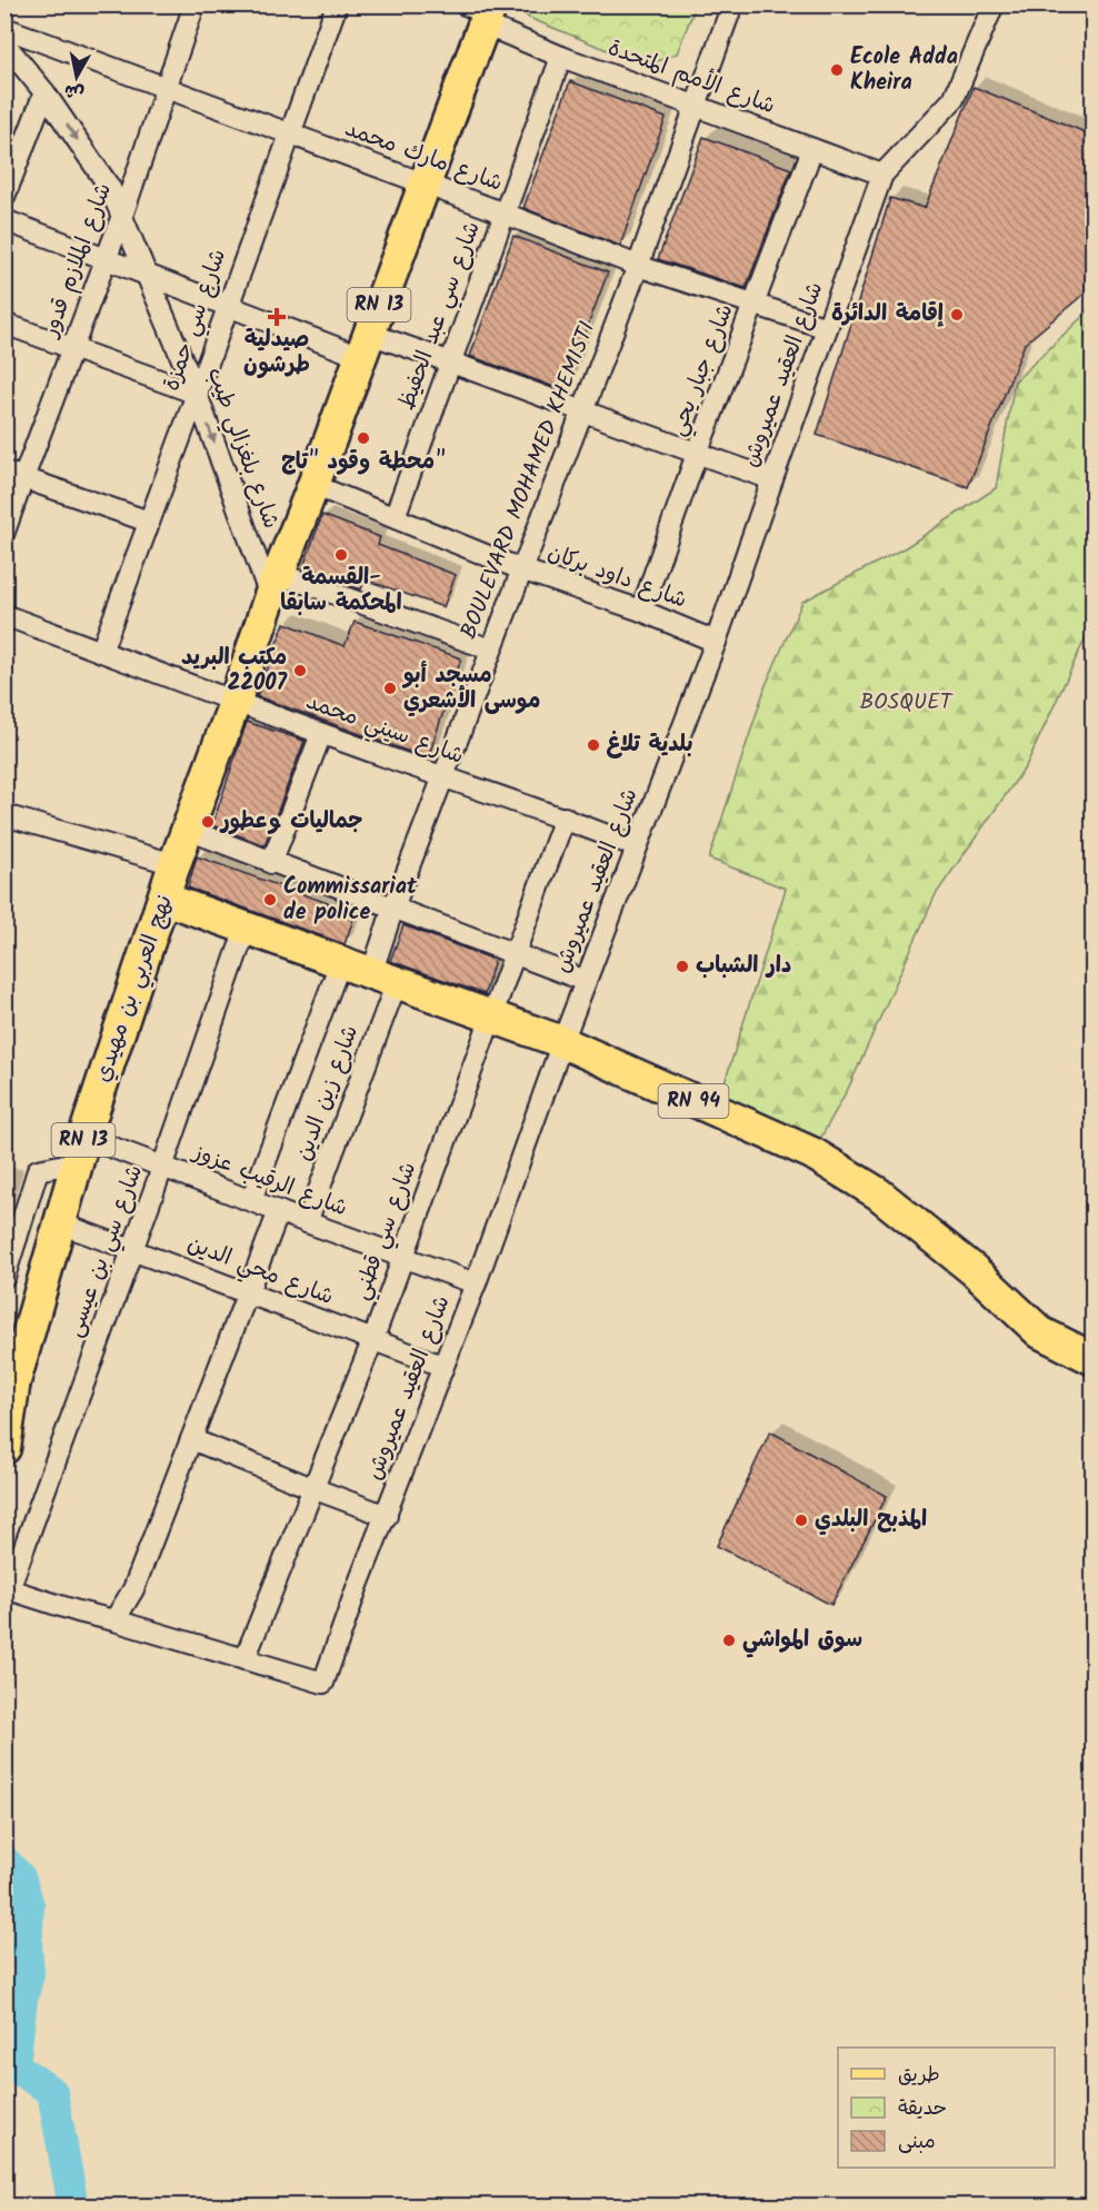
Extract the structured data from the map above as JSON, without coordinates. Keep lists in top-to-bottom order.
{
  "streets": {
    "main road": ["RN 13", "نهج العربي بن مهيدي", "RN 94"],
    "street": [
      "شارع الأمم المتحدة",
      "شارع مارك محمد",
      "شارع الملازم قدور",
      "شارع سي عبد الحفيظ",
      "شارع سي حمزة",
      "شارع جبار يحي",
      "شارع العقيد عميروش",
      "شارع بلغزالي طيب",
      "BOULEVARD MOHAMED KHEMISTI",
      "شارع داود بركان",
      "شارع سيني محمد",
      "شارع زين الدين",
      "شارع الرقيب عزوز",
      "شارع سي قطني",
      "شارع سي بن عيسى",
      "شارع محي الدين"
    ]
  },
  "crossings": [
    ["شارع الأمم المتحدة", "RN 13"],
    ["شارع الأمم المتحدة", "شارع سي عبد الحفيظ"],
    ["شارع الأمم المتحدة", "شارع جبار يحي"],
    ["شارع الأمم المتحدة", "شارع العقيد عميروش"],
    ["شارع الأمم المتحدة", "BOULEVARD MOHAMED KHEMISTI"],
    ["شارع مارك محمد", "شارع الملازم قدور"],
    ["شارع مارك محمد", "RN 13"],
    ["شارع مارك محمد", "شارع سي عبد الحفيظ"],
    ["شارع مارك محمد", "شارع سي حمزة"],
    ["شارع مارك محمد", "شارع جبار يحي"],
    ["شارع مارك محمد", "شارع العقيد عميروش"],
    ["شارع مارك محمد", "BOULEVARD MOHAMED KHEMISTI"],
    ["شارع الملازم قدور", "شارع بلغزالي طيب"],
    ["RN 13", "شارع بلغزالي طيب"],
    ["RN 13", "شارع داود بركان"],
    ["RN 13", "نهج العربي بن مهيدي"],
    ["شارع سي عبد الحفيظ", "شارع داود بركان"],
    ["شارع سي حمزة", "شارع بلغزالي طيب"],
    ["شارع سي حمزة", "شارع سيني محمد"],
    ["شارع جبار يحي", "شارع داود بركان"],
    ["شارع العقيد عميروش", "شارع داود بركان"],
    ["شارع العقيد عميروش", "شارع سيني محمد"],
    ["شارع العقيد عميروش", "RN 94"],
    ["شارع العقيد عميروش", "شارع الرقيب عزوز"],
    ["شارع العقيد عميروش", "شارع سي قطني"],
    ["شارع العقيد عميروش", "شارع محي الدين"],
    ["شارع بلغزالي طيب", "نهج العربي بن مهيدي"],
    ["BOULEVARD MOHAMED KHEMISTI", "شارع داود بركان"],
    ["BOULEVARD MOHAMED KHEMISTI", "شارع سيني محمد"],
    ["BOULEVARD MOHAMED KHEMISTI", "شارع زين الدين"],
    ["BOULEVARD MOHAMED KHEMISTI", "RN 94"],
    ["شارع سيني محمد", "نهج العربي بن مهيدي"],
    ["شارع سيني محمد", "شارع سي قطني"],
    ["نهج العربي بن مهيدي", "RN 94"],
    ["نهج العربي بن مهيدي", "شارع الرقيب عزوز"],
    ["نهج العربي بن مهيدي", "شارع محي الدين"],
    ["شارع زين الدين", "RN 94"],
    ["شارع زين الدين", "شارع الرقيب عزوز"],
    ["RN 94", "شارع سي قطني"],
    ["RN 94", "شارع سي بن عيسى"],
    ["شارع الرقيب عزوز", "شارع سي قطني"],
    ["شارع الرقيب عزوز", "شارع سي بن عيسى"],
    ["شارع سي قطني", "شارع محي الدين"],
    ["شارع سي بن عيسى", "شارع محي الدين"]
  ],
  "one_way": ["شارع بلغزالي طيب"],
  "parks": ["BOSQUET"],
  "places": {
    "other": [
      "Ecole Adda Kheira",
      "إقامة الدائرة",
      "محطة وقود \"تاج\"",
      "القسمة- المحكمة سابقا",
      "مكتب البريد 22007",
      "مسجد أبو موسى الأشعري",
      "بلدية تلاغ",
      "جماليات وعطور",
      "Commissariat de police",
      "دار الشباب",
      "المذبح البلدي",
      "سوق المواشي"
    ],
    "health": ["صيدلية طرشون"]
  },
  "legend": ["طريق", "حديقة", "مبنى"],
  "north": "bottom"
}
